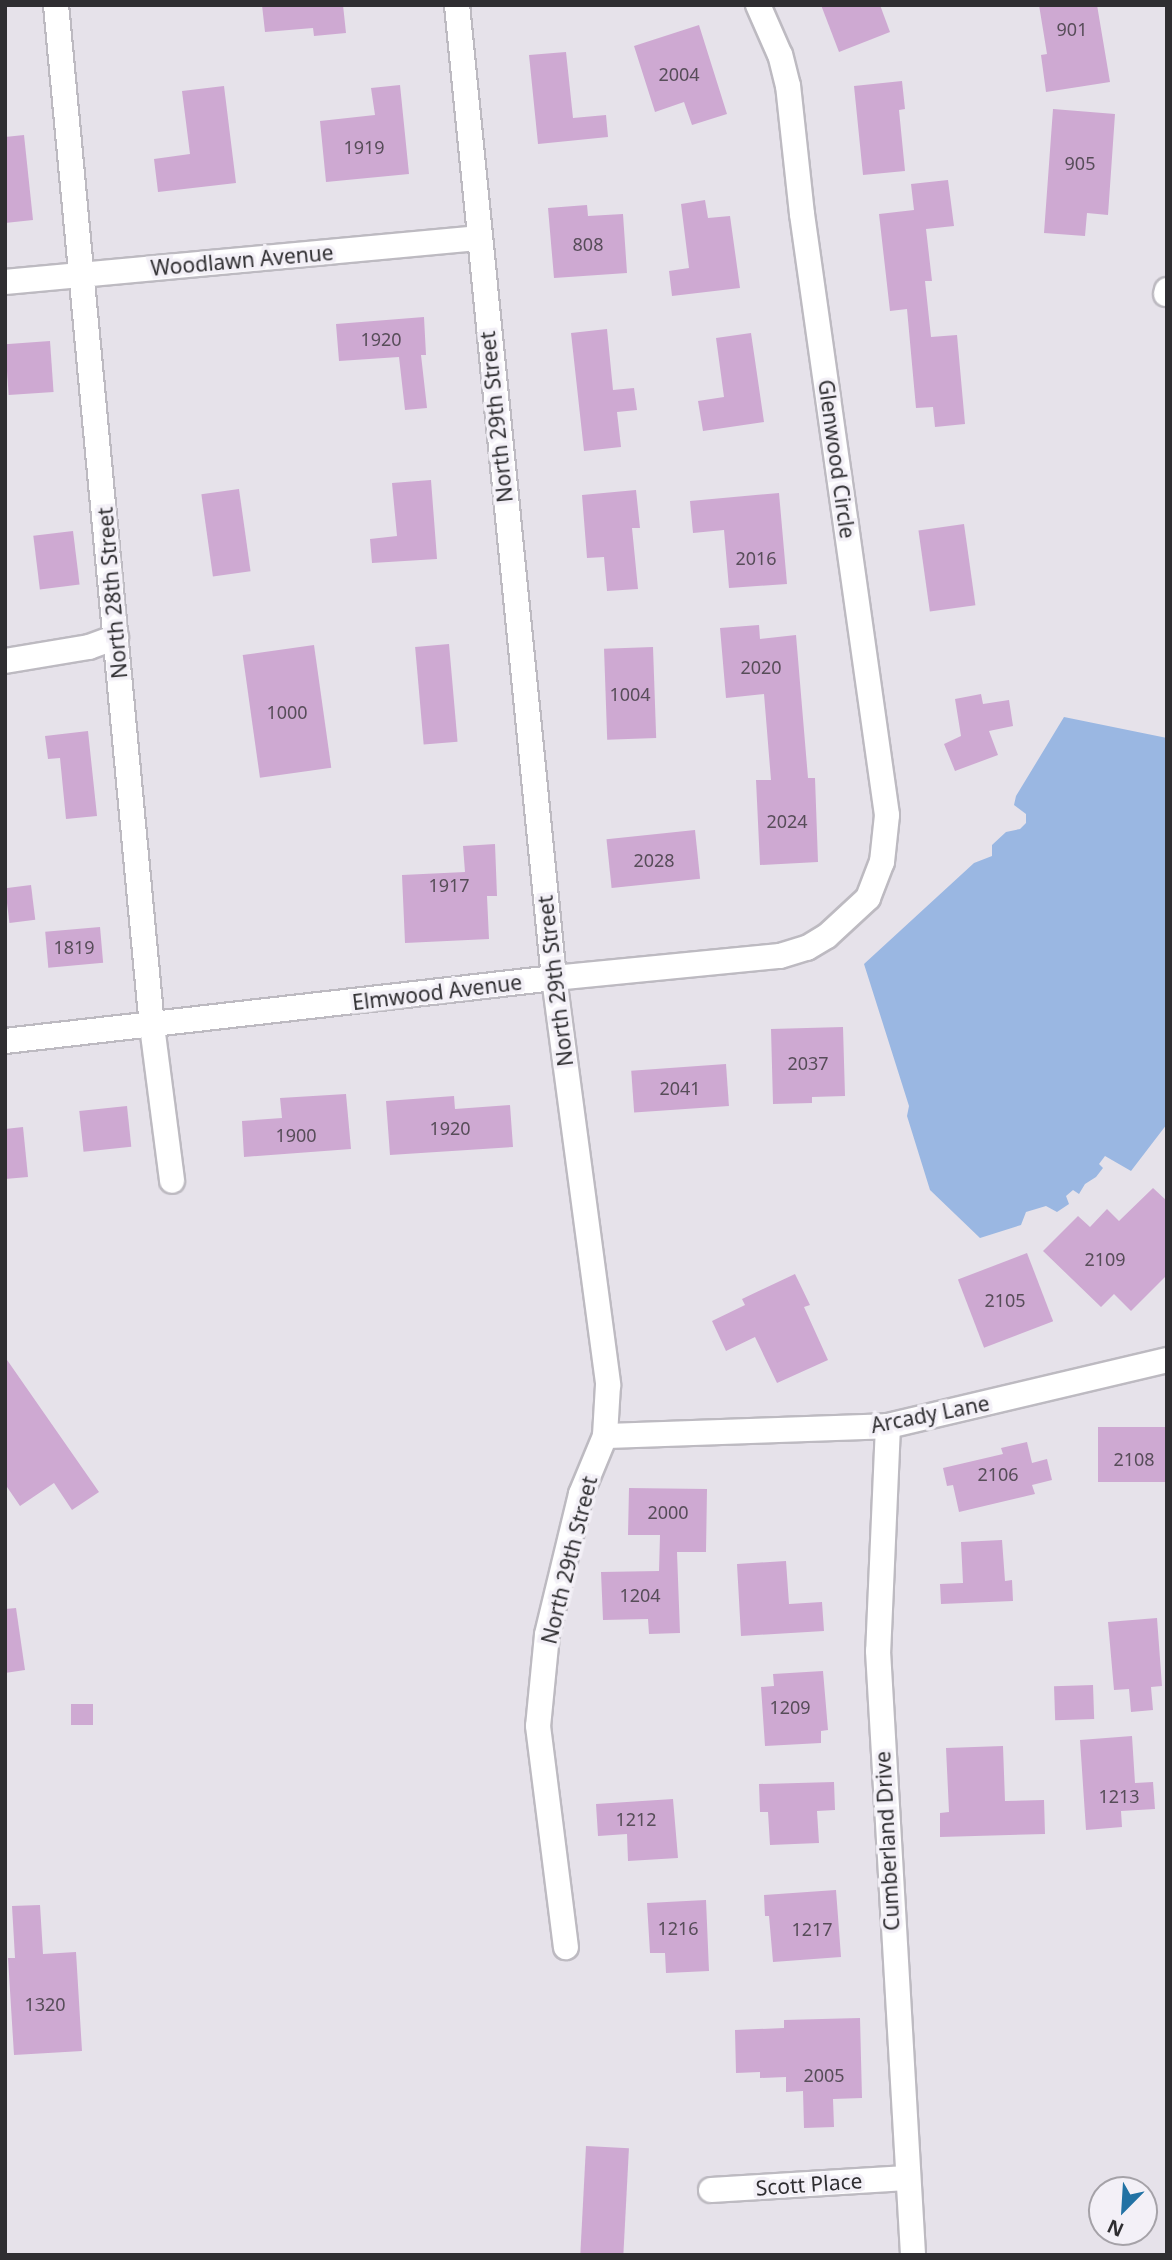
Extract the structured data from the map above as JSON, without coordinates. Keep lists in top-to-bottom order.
{
  "streets": {
    "street": [
      "Woodlawn Avenue",
      "North 29th Street",
      "Glenwood Circle",
      "North 28th Street",
      "Elmwood Avenue",
      "Arcady Lane",
      "Cumberland Drive",
      "Scott Place"
    ]
  },
  "crossings": [
    ["Woodlawn Avenue", "North 29th Street"],
    ["Woodlawn Avenue", "North 28th Street"],
    ["North 29th Street", "Elmwood Avenue"],
    ["North 29th Street", "Arcady Lane"],
    ["Glenwood Circle", "Elmwood Avenue"],
    ["North 28th Street", "Elmwood Avenue"],
    ["Arcady Lane", "Cumberland Drive"],
    ["Cumberland Drive", "Scott Place"]
  ],
  "house_numbers": [
    "901",
    "2004",
    "1919",
    "905",
    "808",
    "1920",
    "2016",
    "2020",
    "1004",
    "1000",
    "2024",
    "2028",
    "1917",
    "1819",
    "2037",
    "2041",
    "1920",
    "1900",
    "2109",
    "2105",
    "2108",
    "2106",
    "2000",
    "1204",
    "1209",
    "1213",
    "1212",
    "1216",
    "1217",
    "1320",
    "2005"
  ],
  "north": "bottom left"
}
